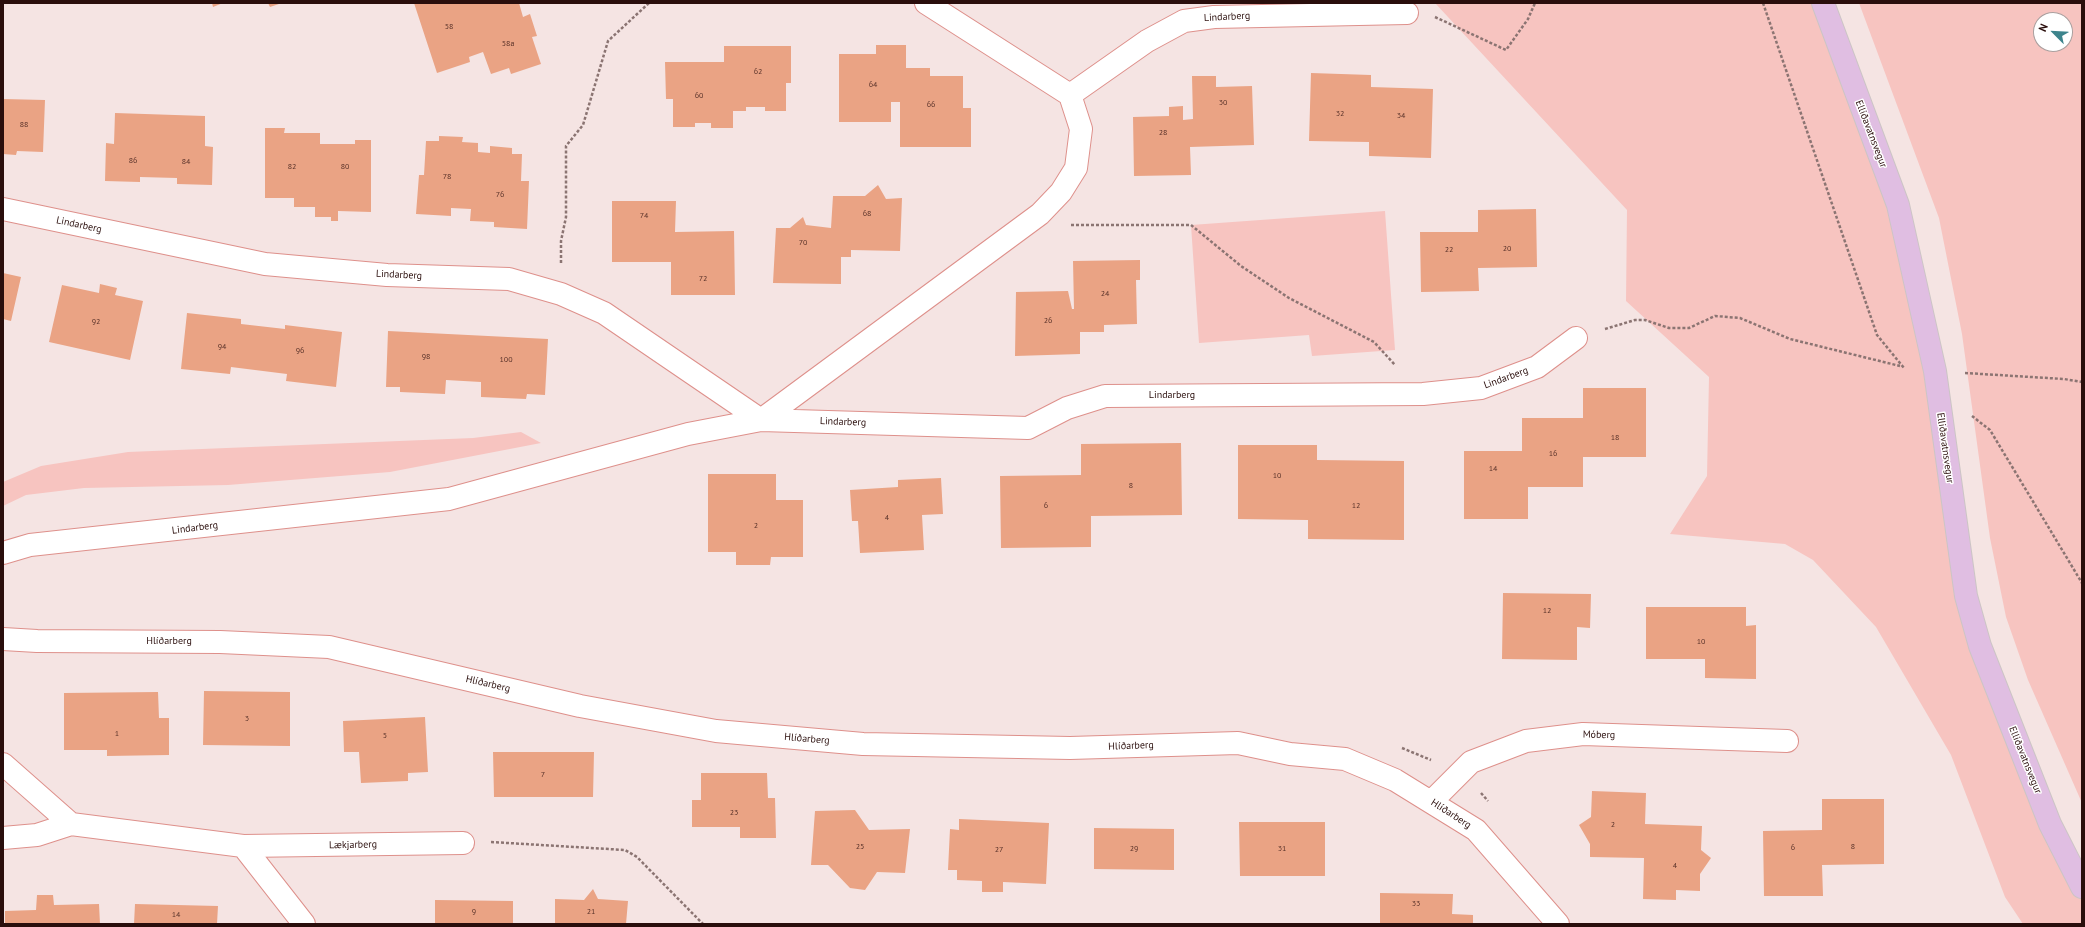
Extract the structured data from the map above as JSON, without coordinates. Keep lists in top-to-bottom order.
{
  "streets": {
    "main road": ["Elliðavatnsvegur"],
    "street": [
      "Lindarberg",
      "Hlíðarberg",
      "Móberg",
      "Lækjarberg"
    ]
  },
  "crossings": [
    ["Hlíðarberg", "Móberg"]
  ],
  "house_numbers": [
    "58",
    "58a",
    "62",
    "64",
    "60",
    "30",
    "66",
    "32",
    "34",
    "88",
    "28",
    "86",
    "84",
    "82",
    "80",
    "78",
    "76",
    "68",
    "74",
    "70",
    "20",
    "22",
    "72",
    "24",
    "26",
    "92",
    "94",
    "96",
    "98",
    "100",
    "18",
    "16",
    "14",
    "10",
    "8",
    "6",
    "12",
    "4",
    "2",
    "12",
    "10",
    "3",
    "1",
    "5",
    "7",
    "23",
    "2",
    "25",
    "8",
    "6",
    "29",
    "31",
    "27",
    "4",
    "33",
    "9",
    "21",
    "14"
  ],
  "north": "top left"
}
